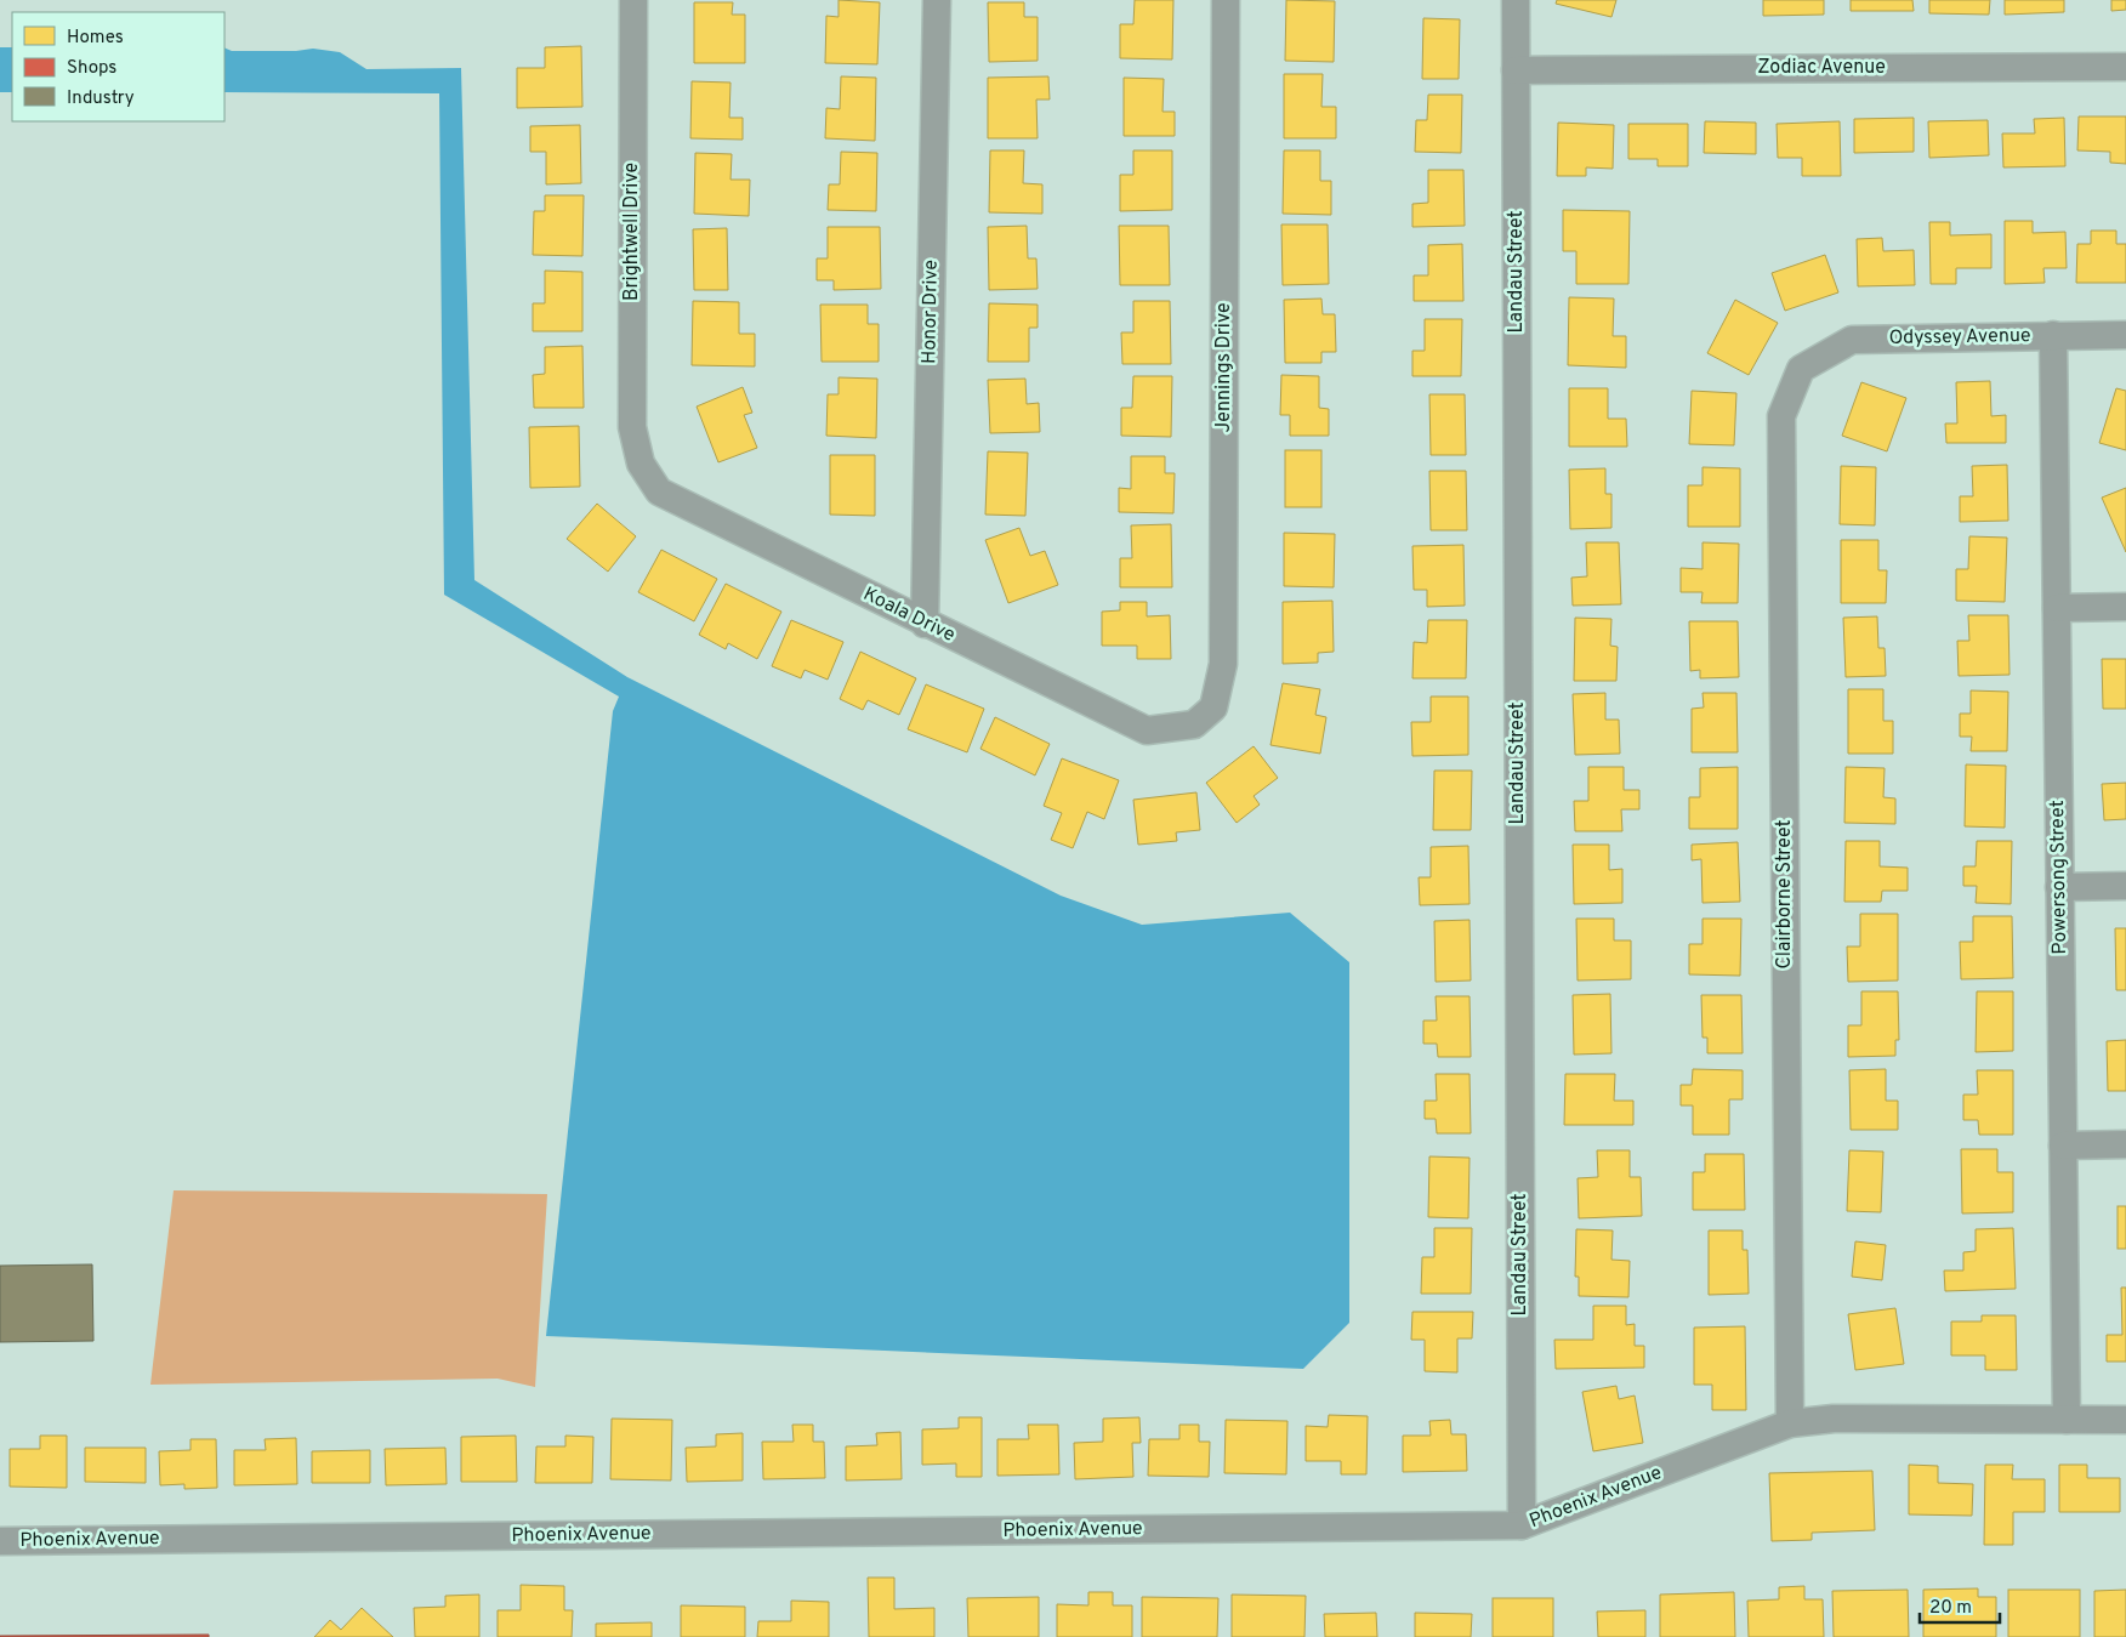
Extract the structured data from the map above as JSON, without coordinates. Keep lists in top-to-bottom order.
{
  "streets": {
    "street": [
      "Zodiac Avenue",
      "Brightwell Drive",
      "Landau Street",
      "Honor Drive",
      "Odyssey Avenue",
      "Jennings Drive",
      "Koala Drive",
      "Powersong Street",
      "Clairborne Street",
      "Phoenix Avenue"
    ]
  },
  "crossings": [
    ["Zodiac Avenue", "Landau Street"],
    ["Brightwell Drive", "Koala Drive"],
    ["Landau Street", "Phoenix Avenue"],
    ["Honor Drive", "Koala Drive"],
    ["Odyssey Avenue", "Powersong Street"],
    ["Odyssey Avenue", "Clairborne Street"],
    ["Jennings Drive", "Koala Drive"],
    ["Powersong Street", "Phoenix Avenue"],
    ["Clairborne Street", "Phoenix Avenue"]
  ],
  "legend": ["Homes", "Shops", "Industry"],
  "scale_bar": "20 m"
}
